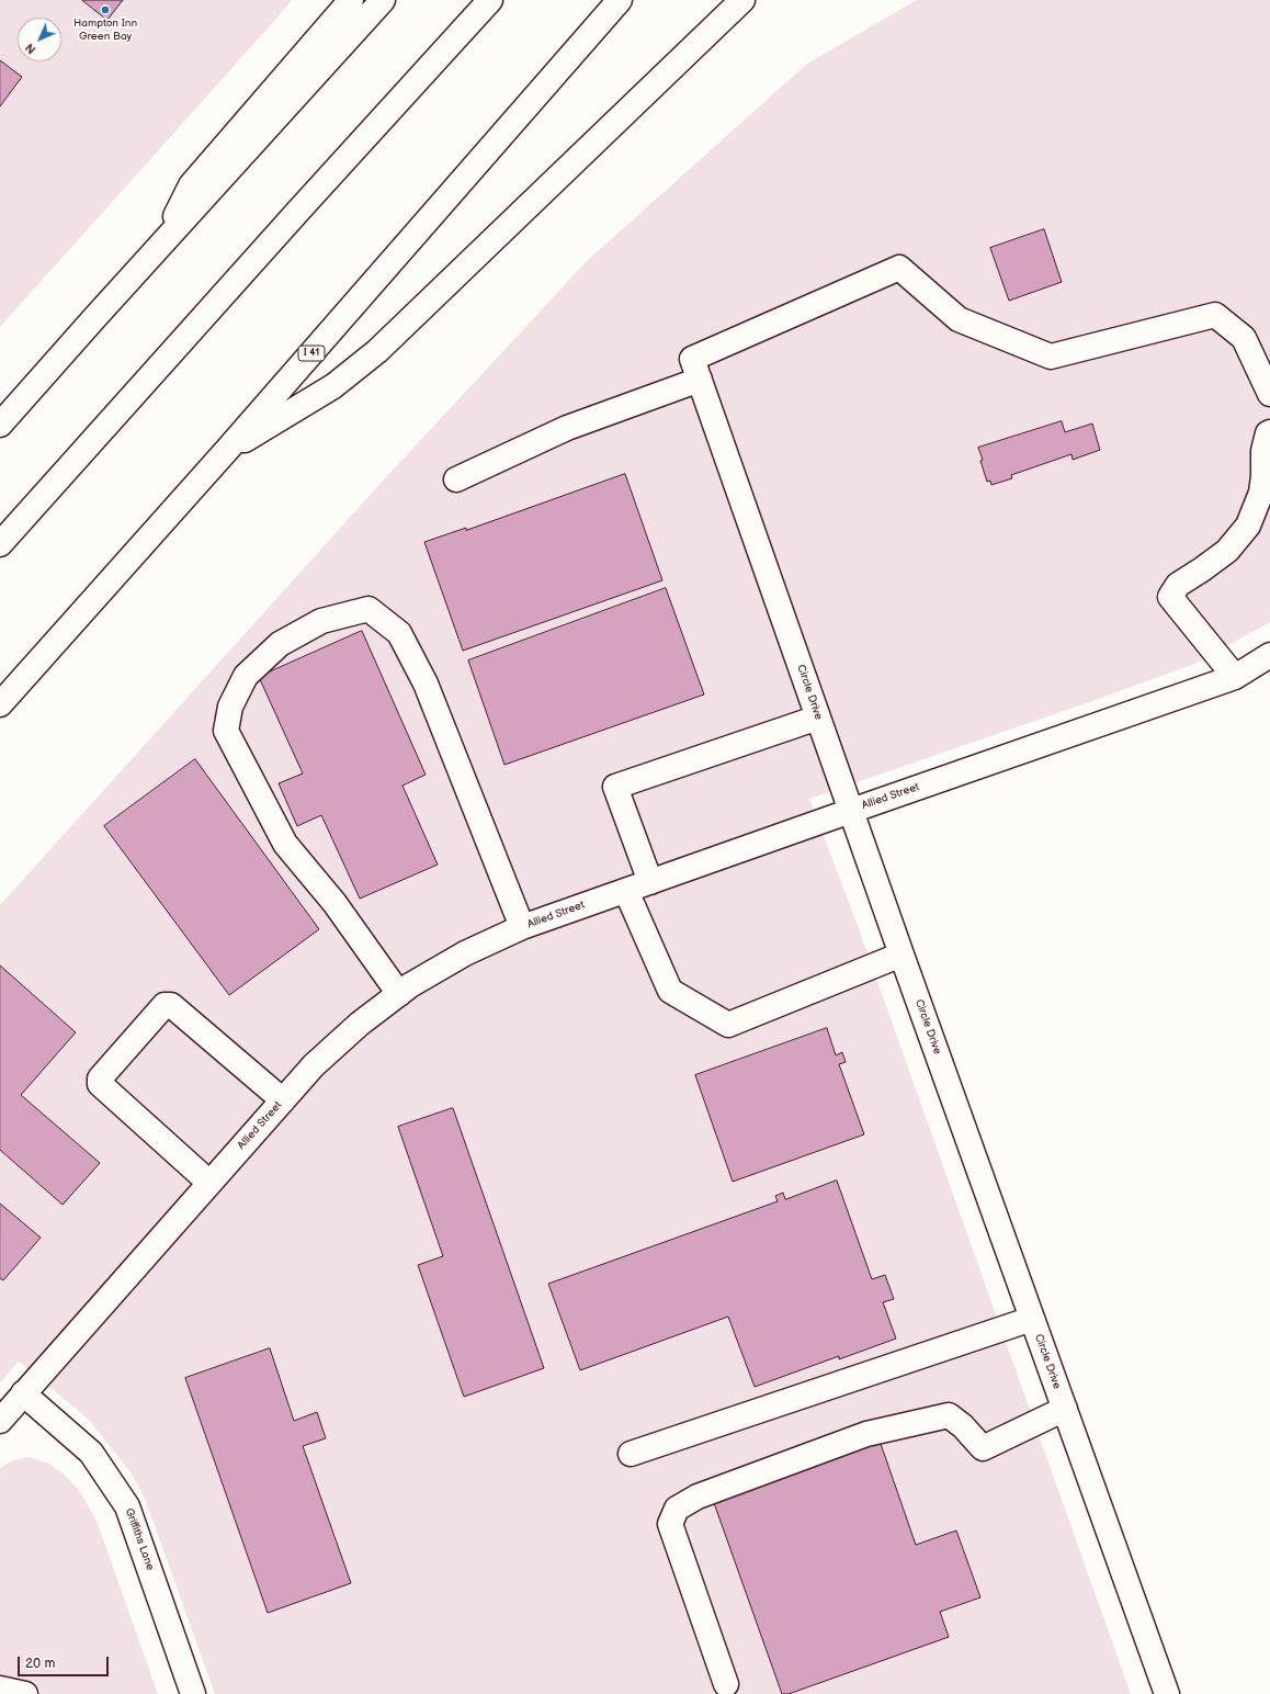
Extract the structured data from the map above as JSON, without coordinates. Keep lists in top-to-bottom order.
{
  "streets": {
    "main road": [
      "I 41",
      "Circle Drive",
      "Allied Street",
      "Griffiths Lane"
    ]
  },
  "crossings": [
    ["Circle Drive", "Allied Street"],
    ["Allied Street", "Griffiths Lane"]
  ],
  "places": ["Hampton Inn Green Bay"],
  "scale_bar": "20 m",
  "north": "bottom left"
}
